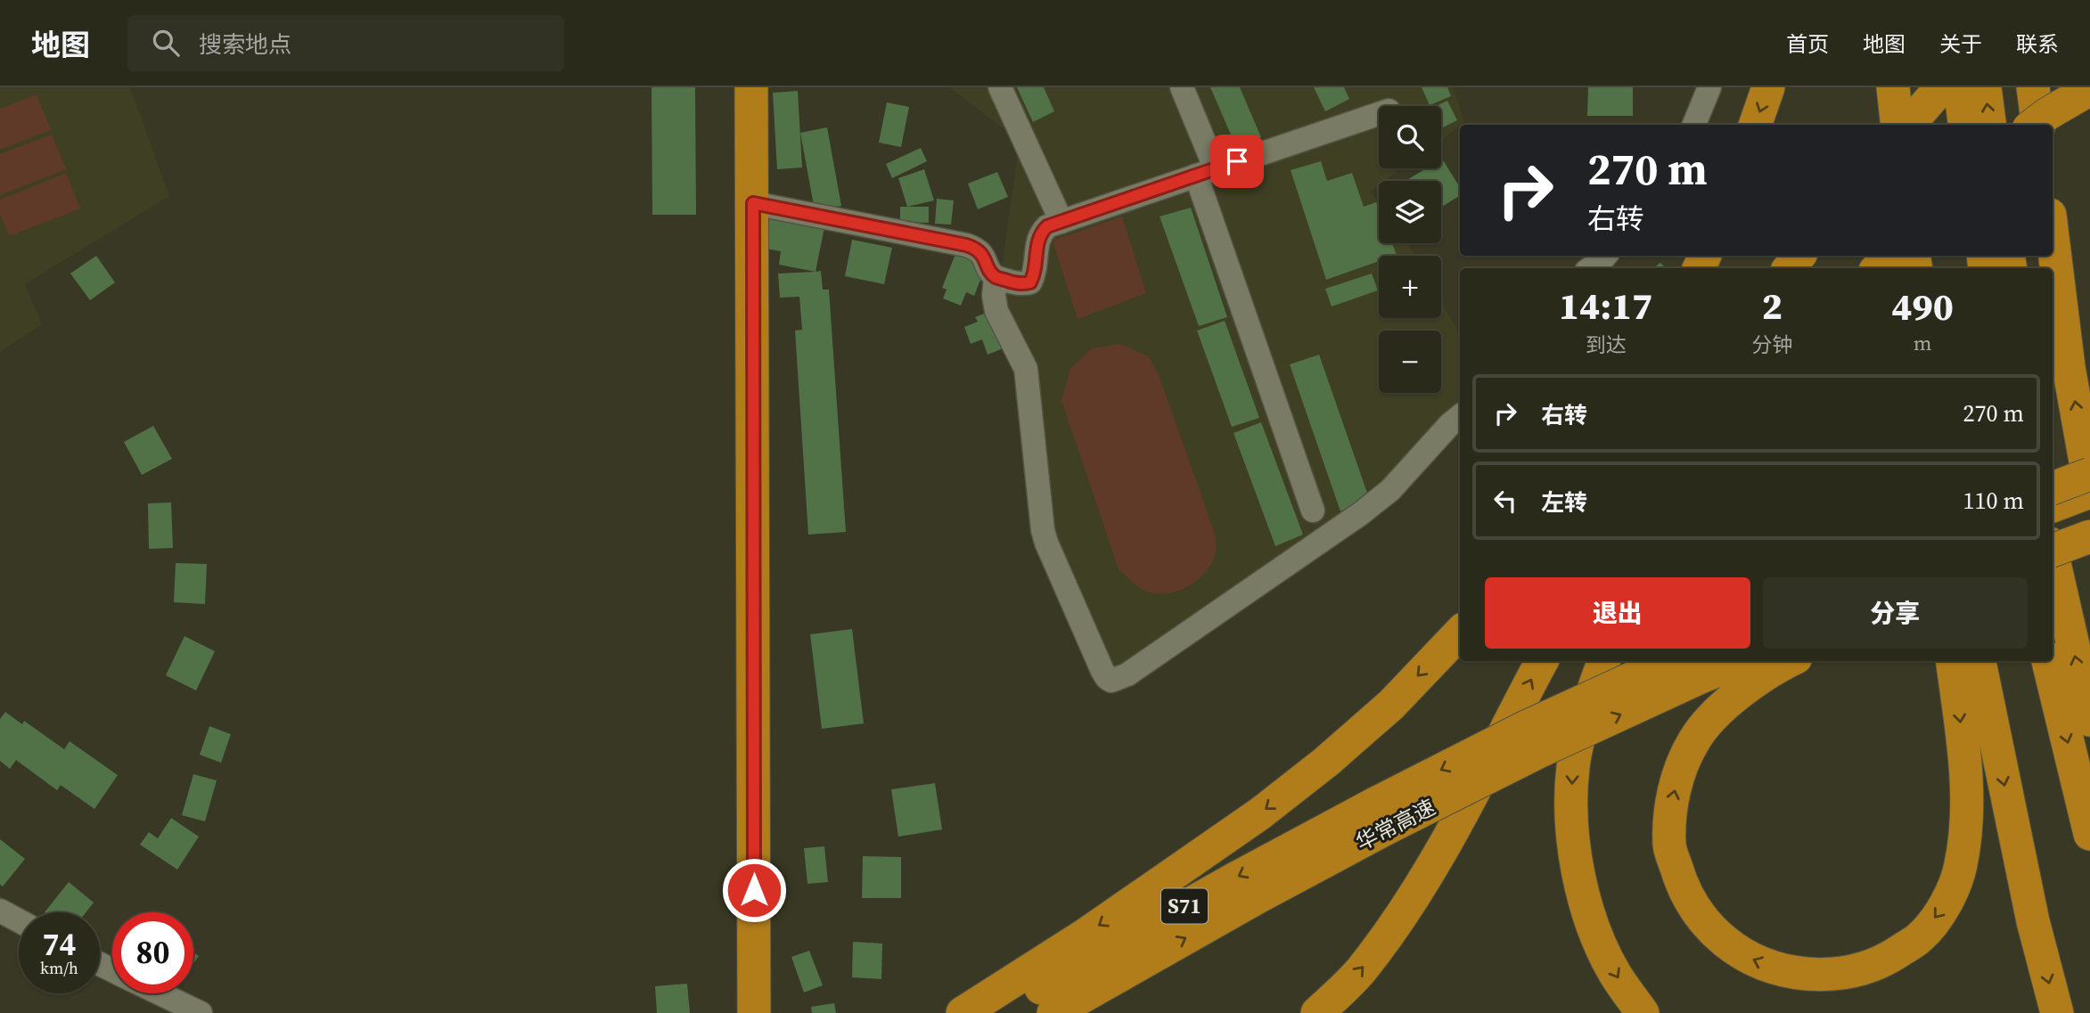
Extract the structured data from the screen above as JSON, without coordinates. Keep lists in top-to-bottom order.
{
  "streets": {
    "highway": ["华常高速", "S71"]
  },
  "page": {
    "header": "地图",
    "search": "搜索地点",
    "nav": [
      "首页",
      "地图",
      "关于",
      "联系"
    ],
    "map_buttons": ["+", "−"],
    "turn": ["270 m", "右转"],
    "eta": [
      "14:17",
      "到达",
      "2",
      "分钟",
      "490",
      "m"
    ],
    "list": [
      {
        "name": "右转",
        "value": "270 m"
      },
      {
        "name": "左转",
        "value": "110 m"
      }
    ],
    "buttons": ["退出", "分享"],
    "speed": "74 km/h",
    "limit": "80"
  }
}
